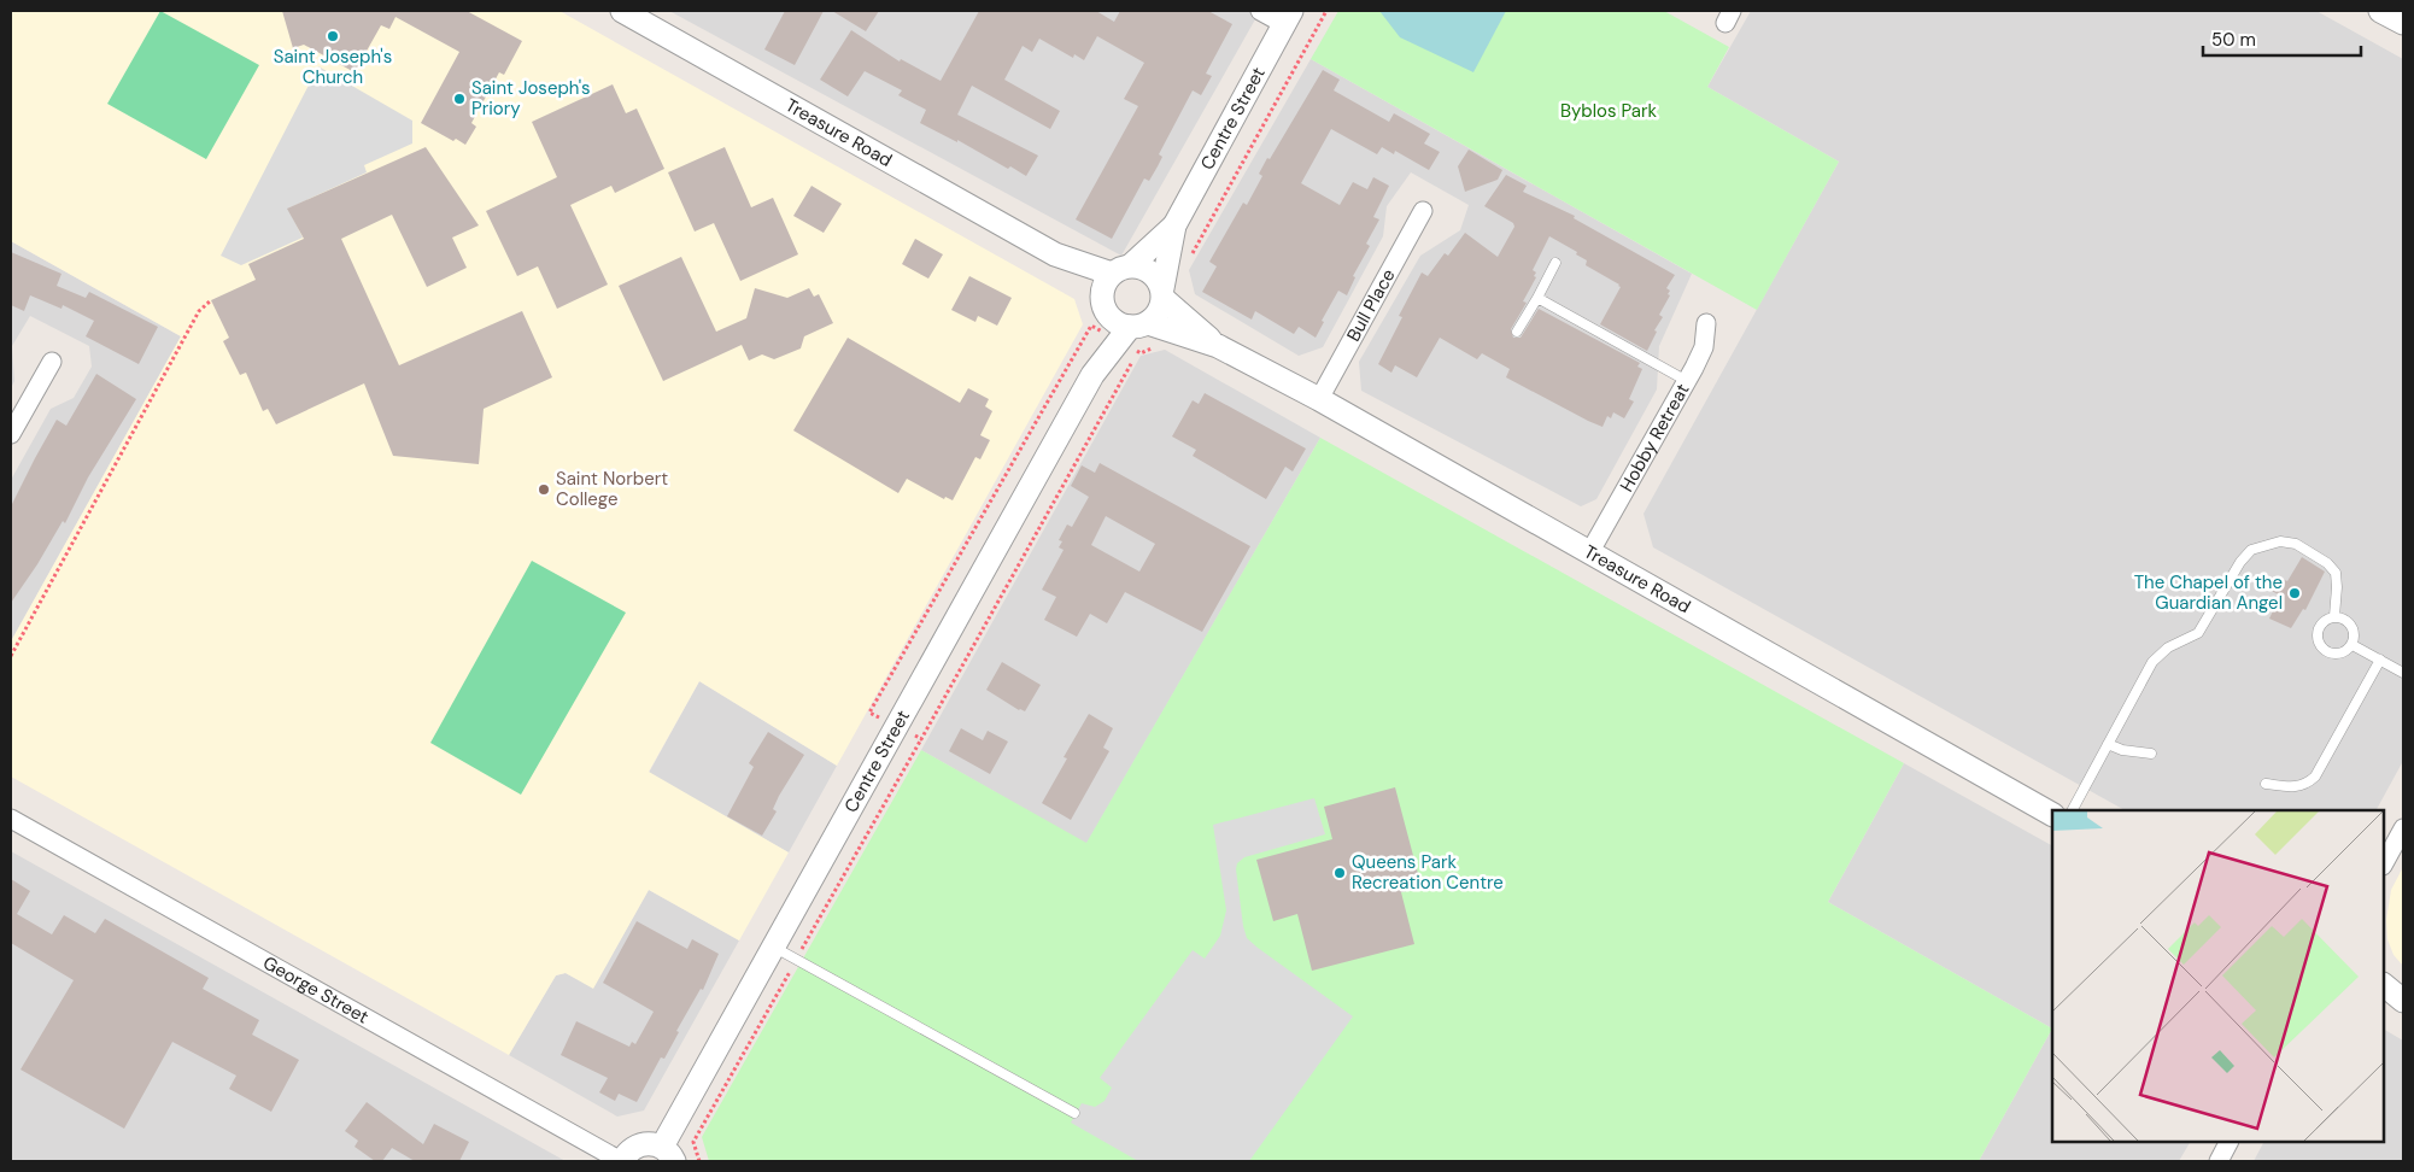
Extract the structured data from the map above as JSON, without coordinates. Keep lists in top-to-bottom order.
{
  "streets": {
    "street": [
      "Centre Street",
      "Treasure Road",
      "Bull Place",
      "Hobby Retreat",
      "George Street"
    ]
  },
  "crossings": [
    ["Centre Street", "Treasure Road"],
    ["Treasure Road", "Bull Place"],
    ["Treasure Road", "Hobby Retreat"]
  ],
  "parks": ["Byblos Park"],
  "places": [
    "Saint Joseph's Church",
    "Saint Joseph's Priory",
    "Saint Norbert College",
    "The Chapel of the Guardian Angel",
    "Queens Park Recreation Centre"
  ],
  "scale_bar": "50 m"
}
